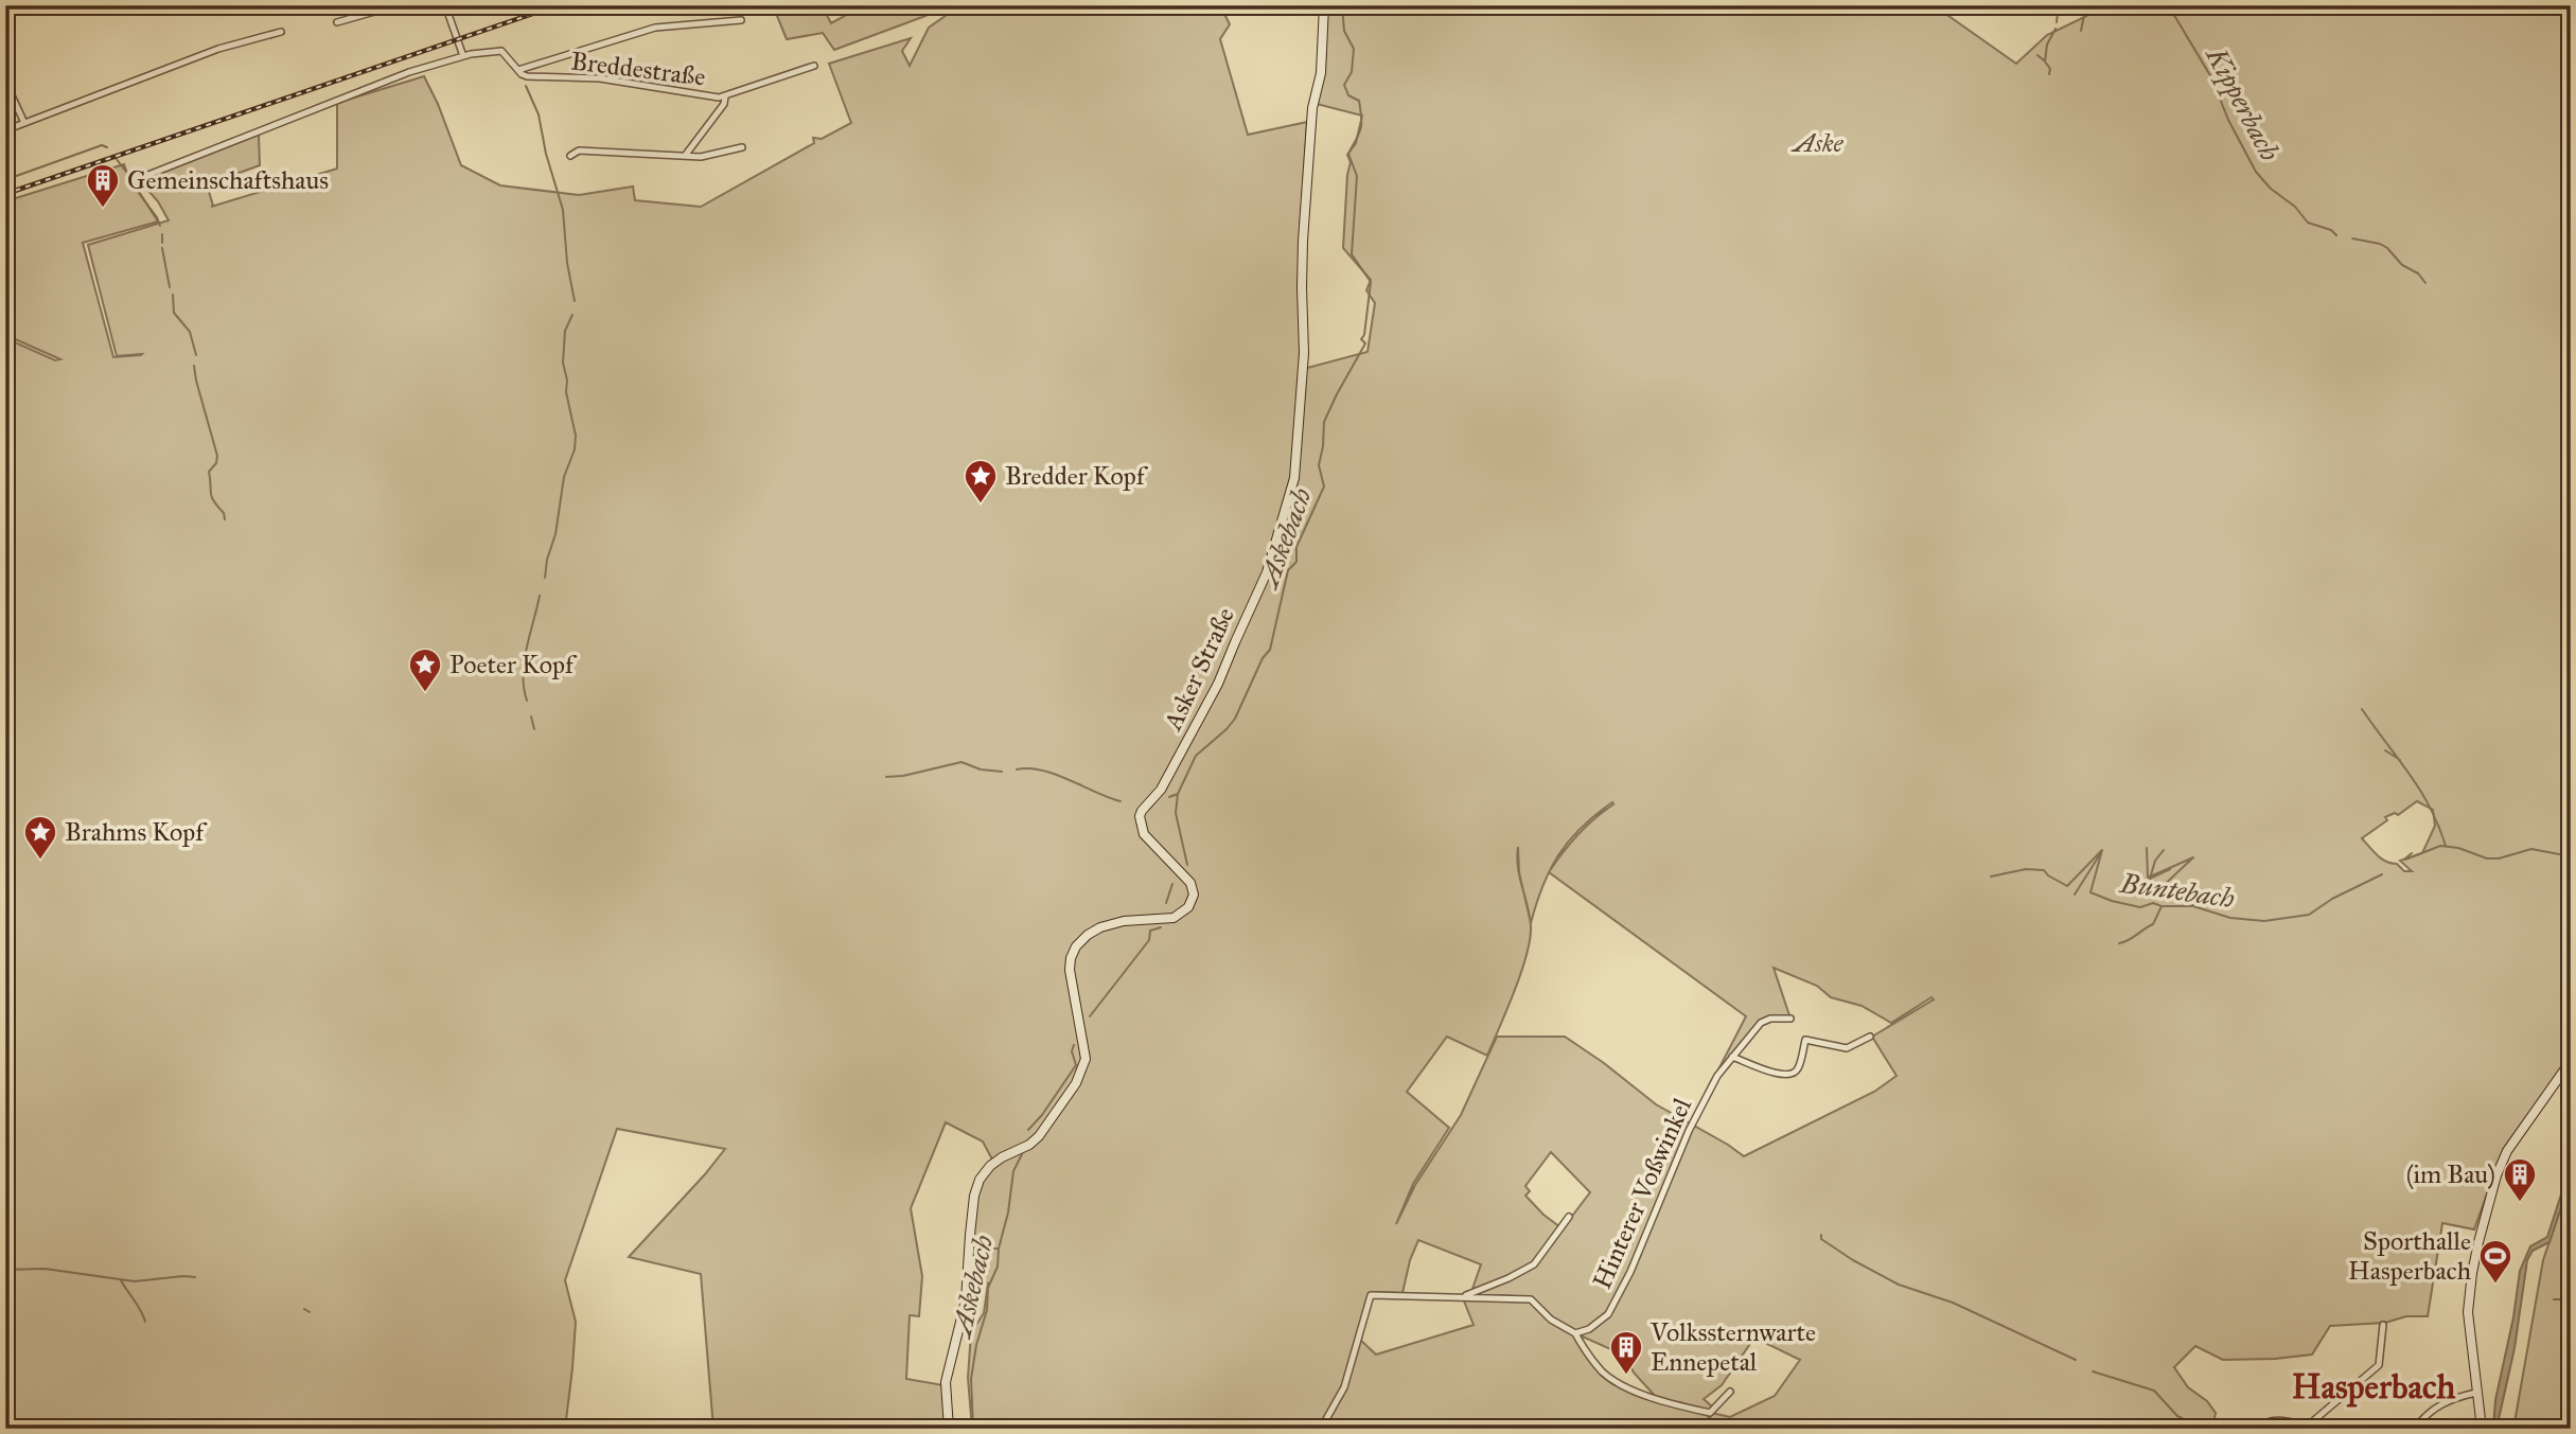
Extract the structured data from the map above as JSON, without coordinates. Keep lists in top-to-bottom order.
{
  "streets": {
    "street": ["Breddestraße", "Asker Straße", "Hinterer Voßwinkel"]
  },
  "districts": ["Hasperbach"],
  "water": ["Kipperbach", "Askebach", "Buntebach"],
  "parks": ["Aske"],
  "places": {
    "building": ["Gemeinschaftshaus", "(im Bau)", "Volkssternwarte Ennepetal"],
    "place": ["Bredder Kopf", "Poeter Kopf", "Brahms Kopf"],
    "sports": ["Sporthalle Hasperbach"]
  }
}
